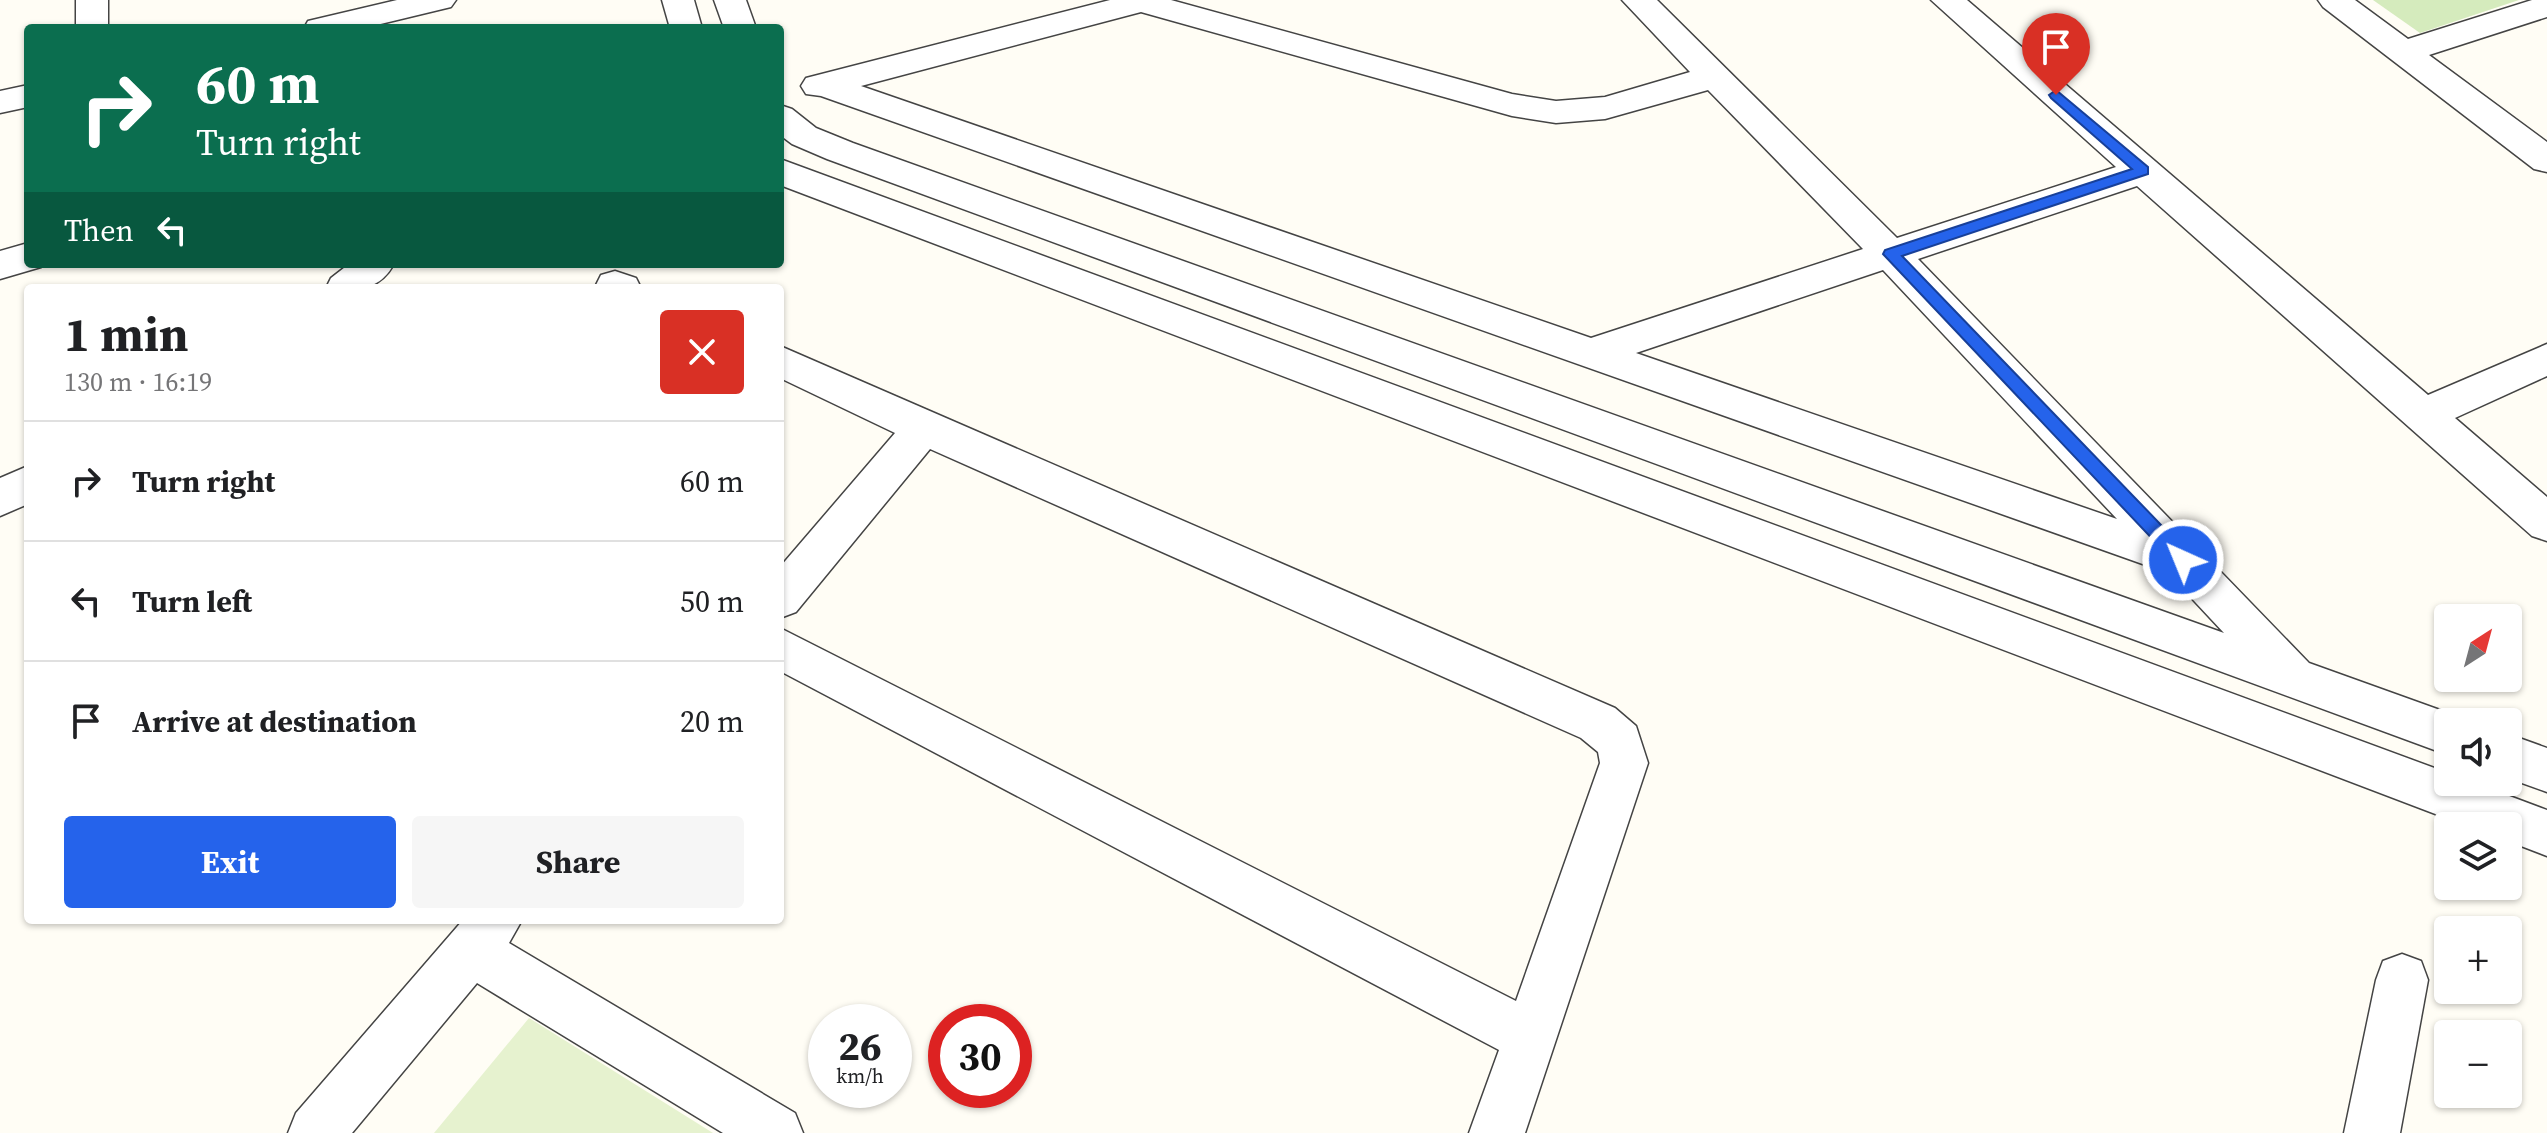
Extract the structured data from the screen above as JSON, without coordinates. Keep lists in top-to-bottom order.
{
  "north": "top right",
  "page": {
    "turn": ["60 m", "Turn right"],
    "then": "Then",
    "heading": ["1 min", "130 m · 16:19"],
    "list": [
      {
        "name": "Turn right",
        "value": "60 m"
      },
      {
        "name": "Turn left",
        "value": "50 m"
      },
      {
        "name": "Arrive at destination",
        "value": "20 m"
      }
    ],
    "map_buttons": ["+", "−"],
    "buttons": ["Exit", "Share"],
    "speed": "26 km/h",
    "limit": "30"
  }
}
